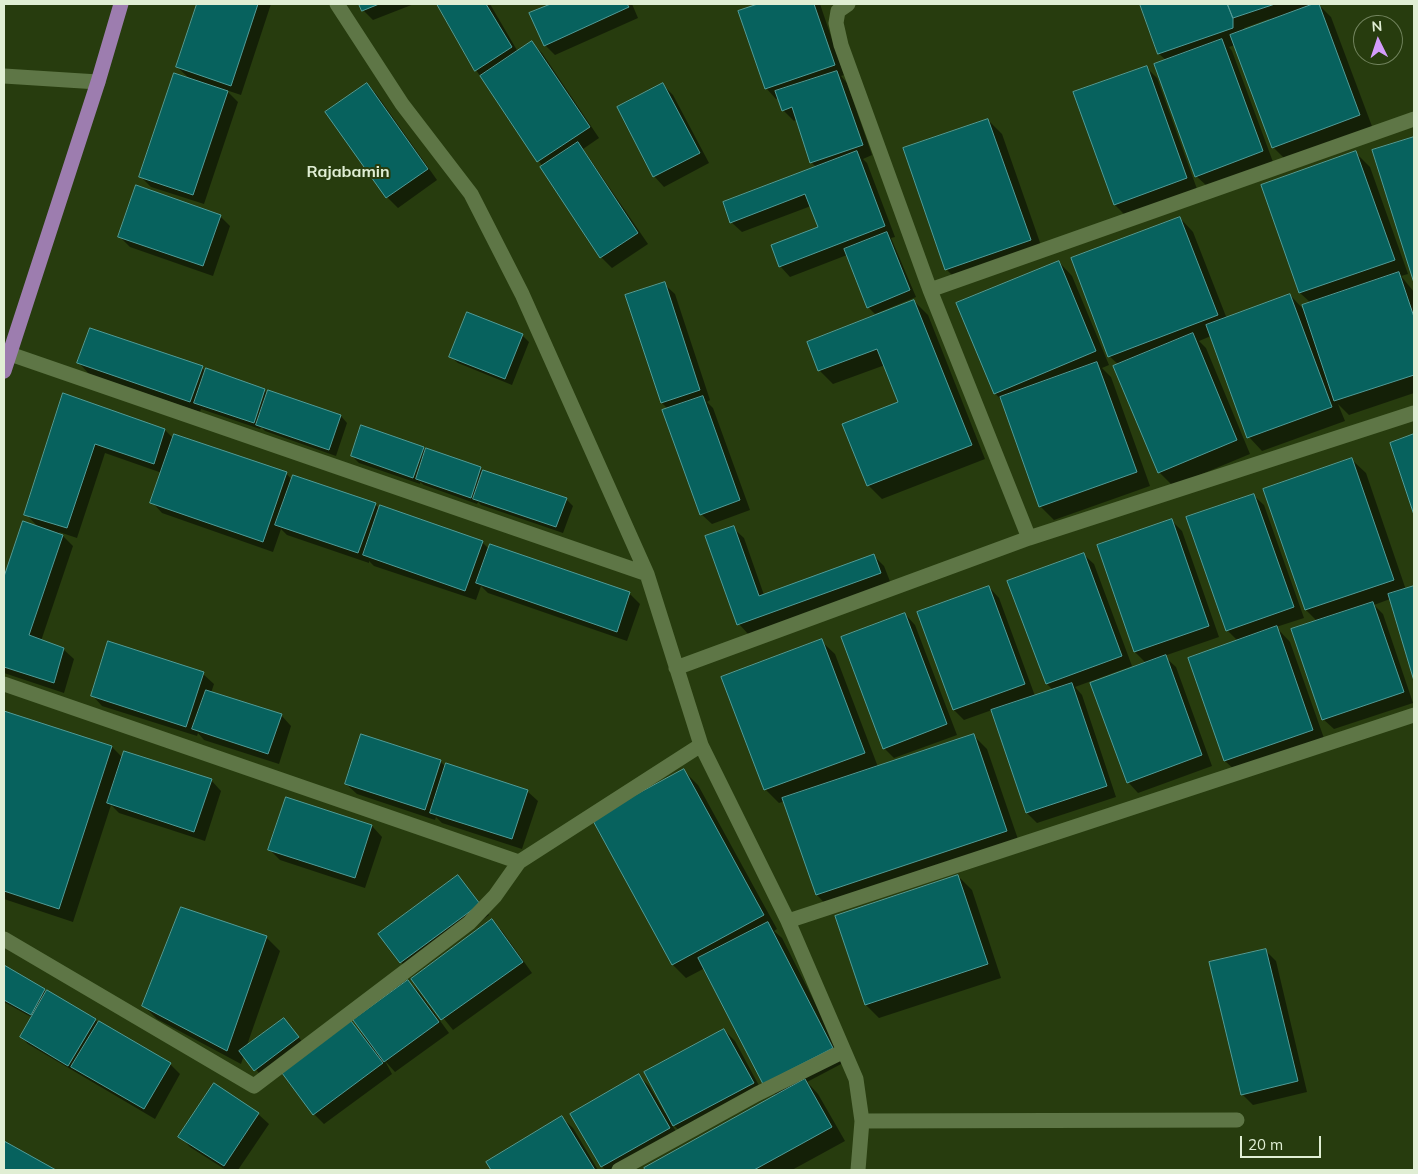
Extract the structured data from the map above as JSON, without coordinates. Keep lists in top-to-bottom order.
{
  "districts": ["Rajabamin"],
  "scale_bar": "20 m",
  "north": "top"
}
